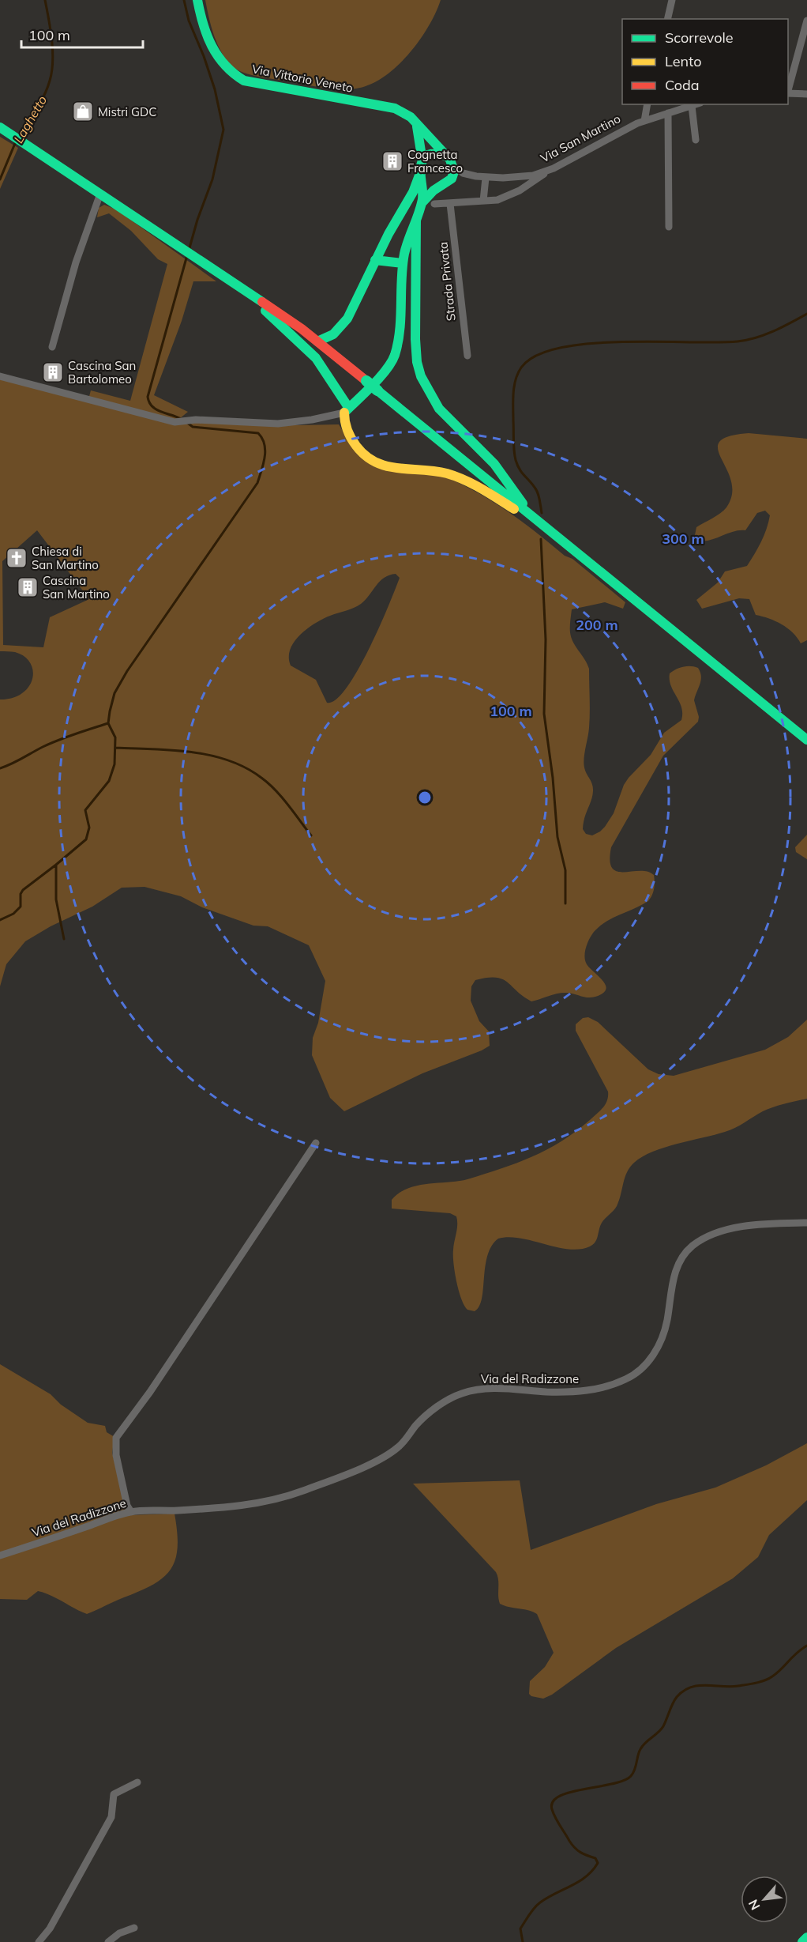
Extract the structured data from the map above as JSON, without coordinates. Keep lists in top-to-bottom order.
{
  "streets": {
    "main road": ["Via Vittorio Veneto"],
    "street": ["Via San Martino", "Strada Privata", "Via del Radizzone"]
  },
  "water": ["Laghetto"],
  "places": {
    "shop": ["Mistri GDC"],
    "building": ["Cognetta Francesco", "Cascina San Bartolomeo", "Cascina San Martino"],
    "church": ["Chiesa di San Martino"]
  },
  "legend": ["Scorrevole", "Lento", "Coda"],
  "scale_bar": "100 m",
  "north": "bottom left",
  "rings": ["300 m", "200 m", "100 m"]
}
